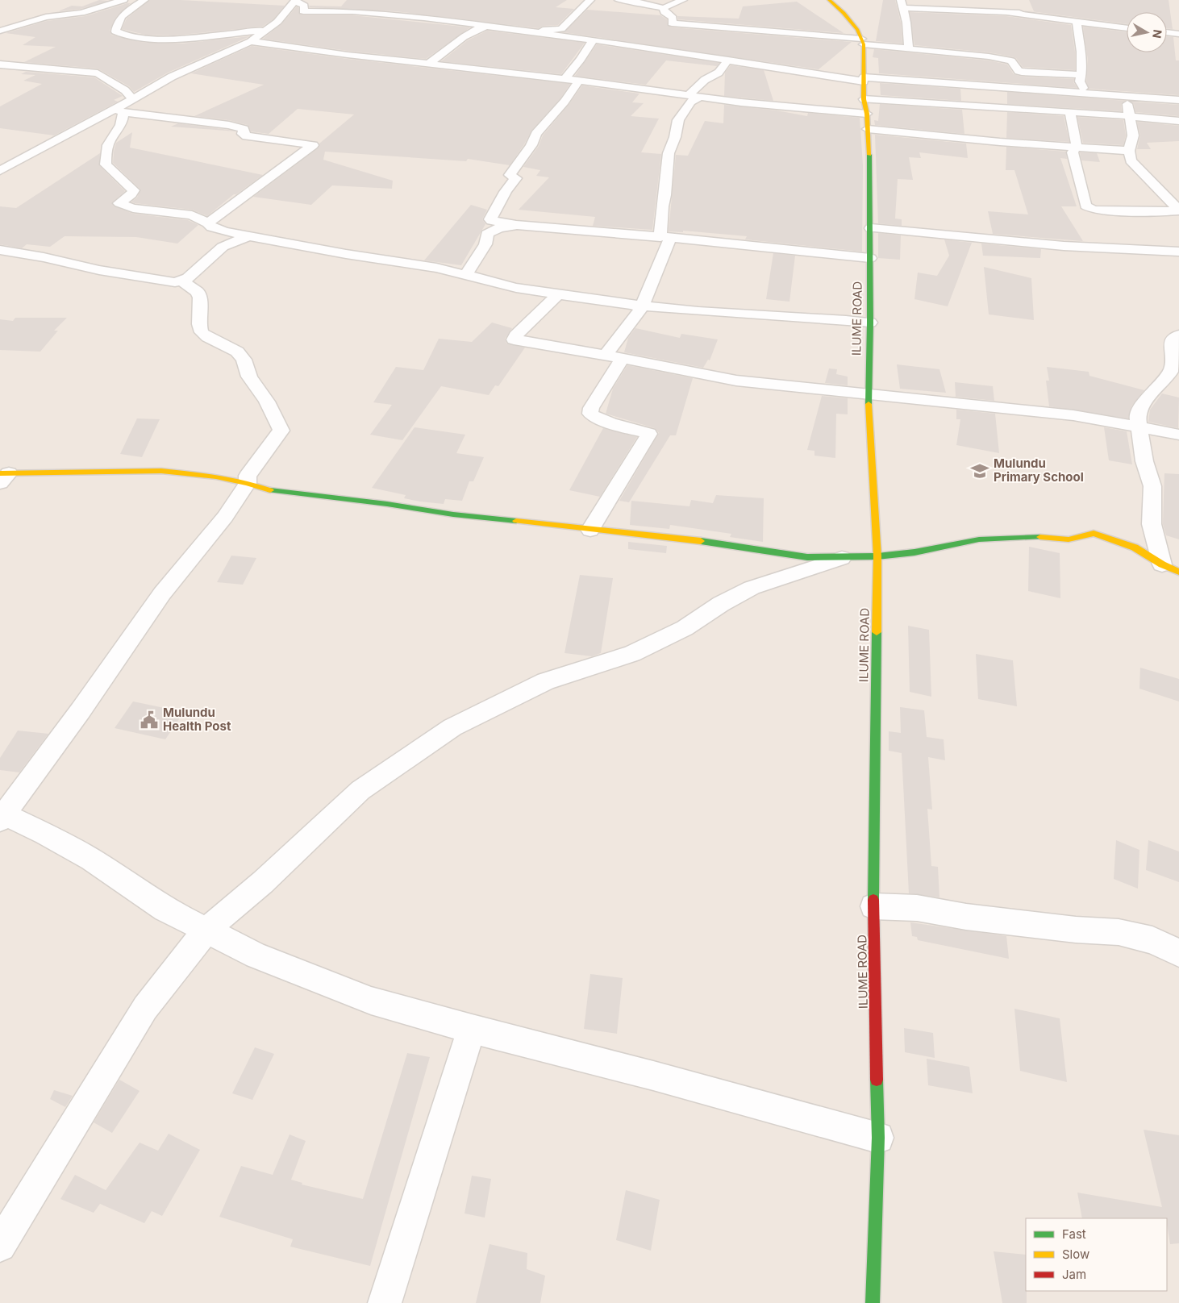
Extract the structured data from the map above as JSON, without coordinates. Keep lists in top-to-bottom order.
{
  "streets": {
    "street": ["ILUME ROAD"]
  },
  "places": {
    "school or university": ["Mulundu Primary School"],
    "public building": ["Mulundu Health Post"]
  },
  "legend": ["Fast", "Slow", "Jam"],
  "north": "right"
}
